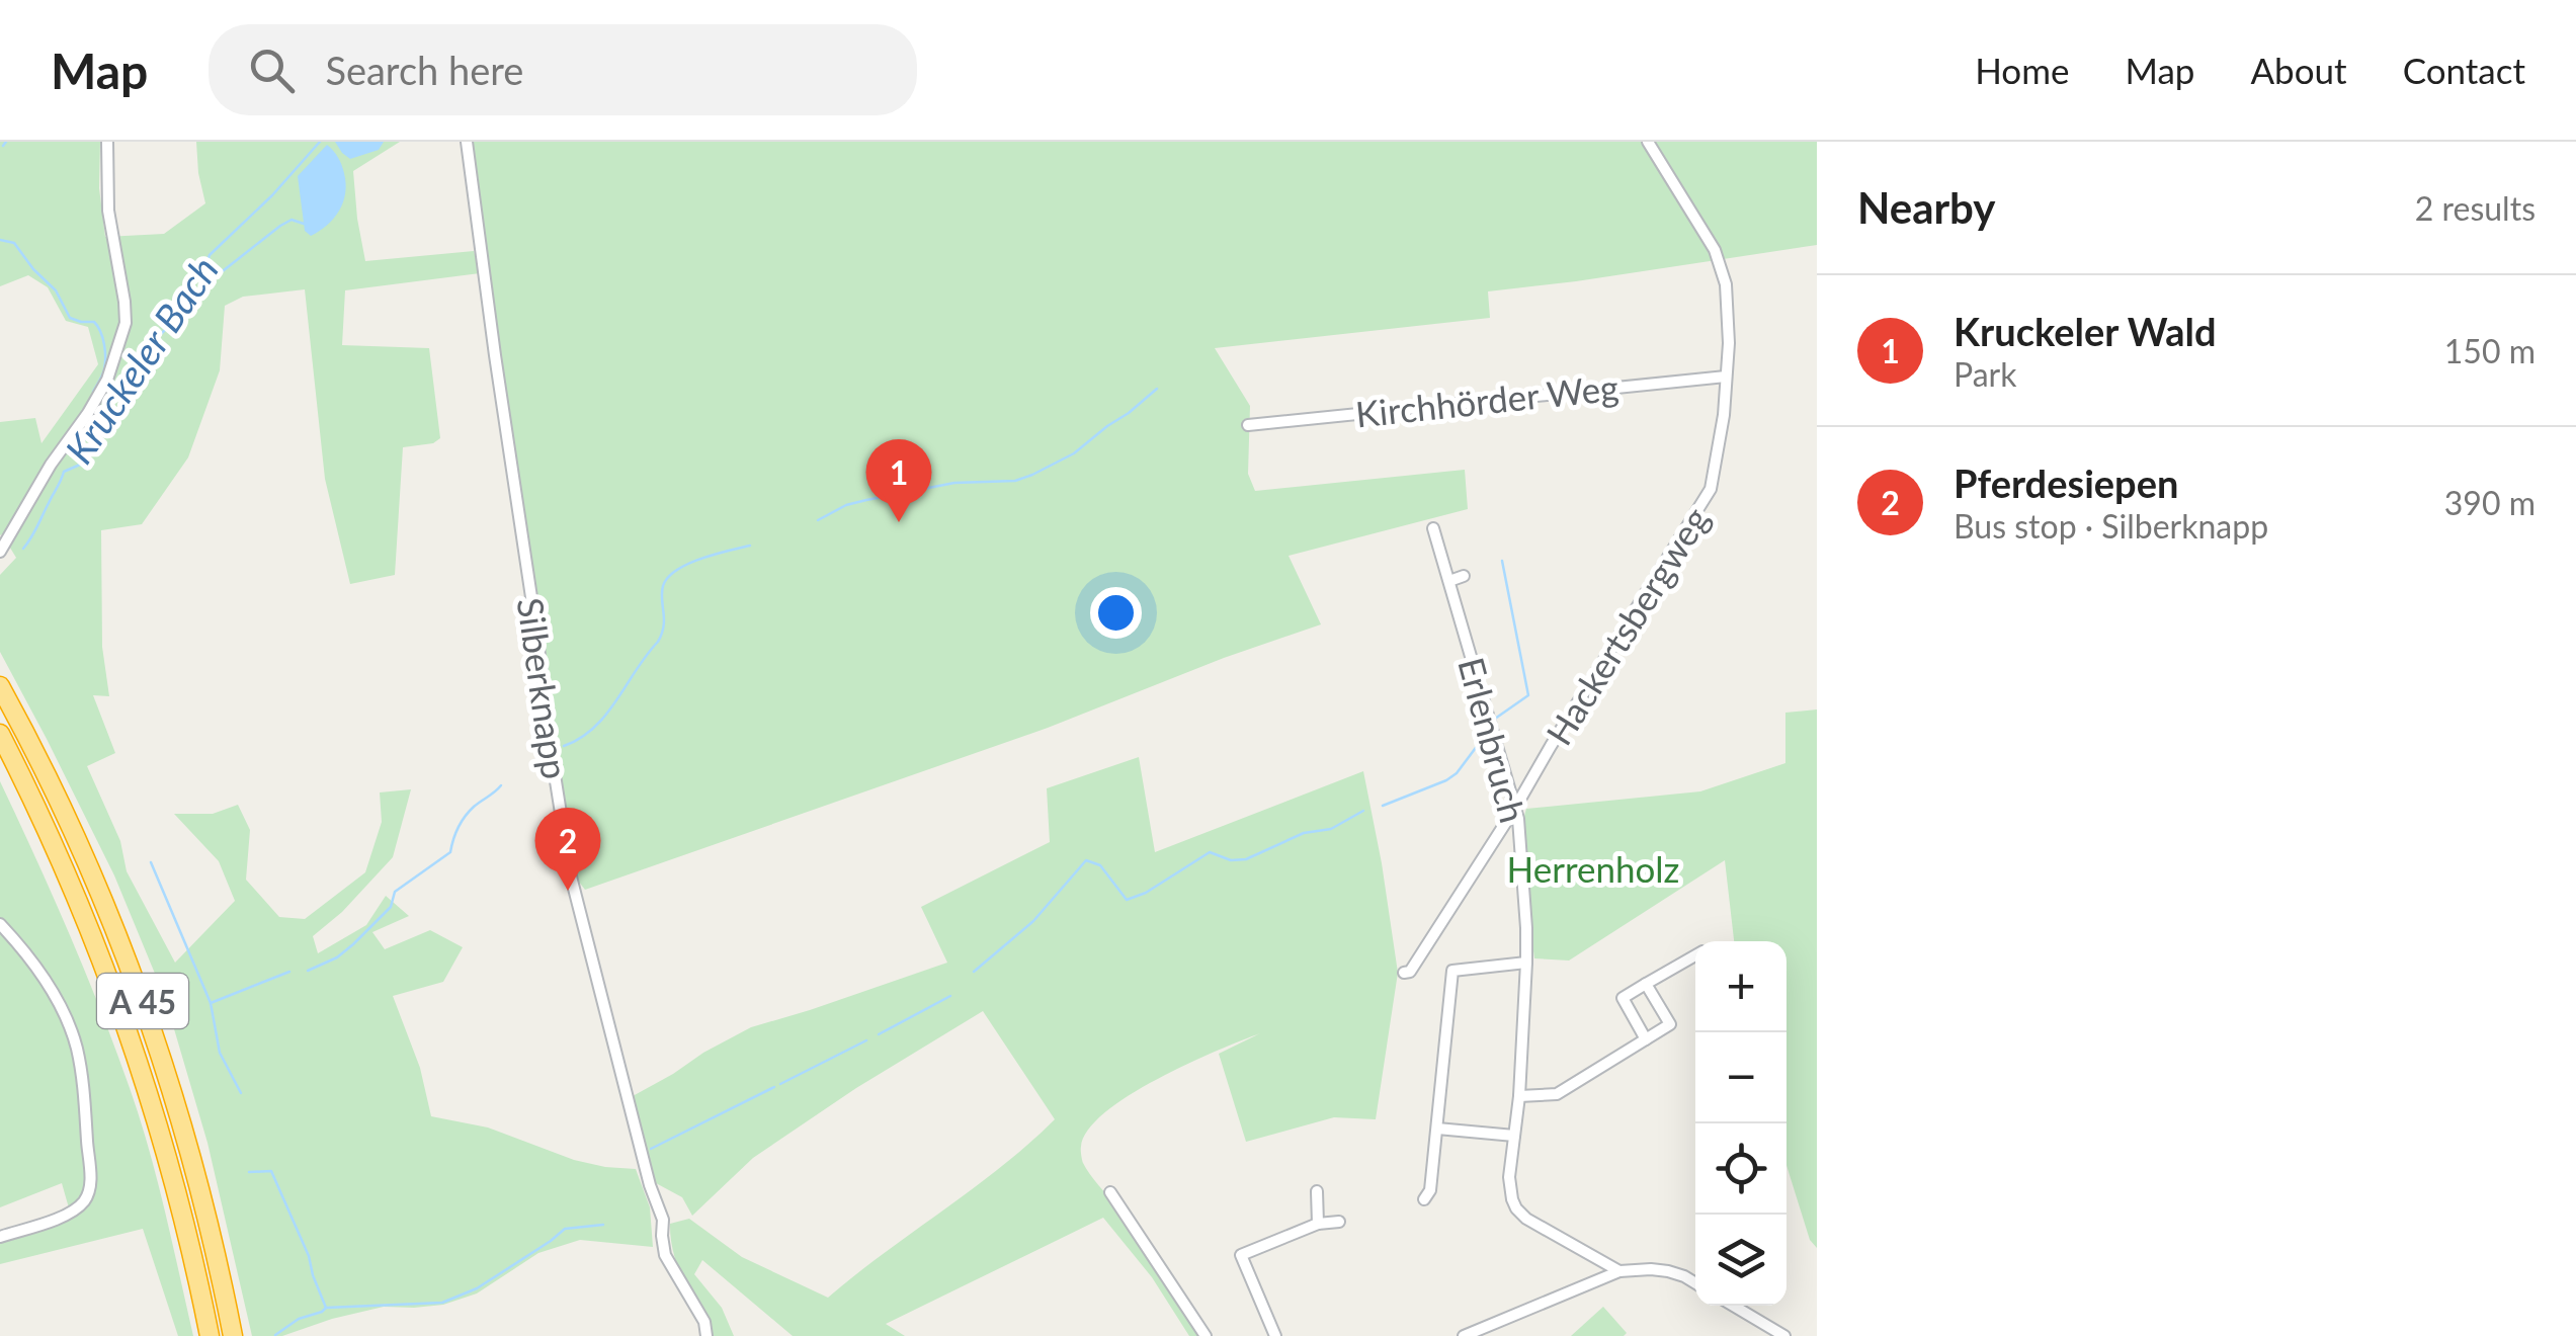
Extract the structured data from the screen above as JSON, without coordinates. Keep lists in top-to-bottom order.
{
  "streets": {
    "highway": ["A 45"],
    "street": [
      "Kirchhörder Weg",
      "Hackertsbergweg",
      "Silberknapp",
      "Erlenbruch"
    ]
  },
  "crossings": [
    ["Kirchhörder Weg", "Hackertsbergweg"],
    ["Hackertsbergweg", "Erlenbruch"]
  ],
  "water": ["Kruckeler Bach"],
  "parks": ["Herrenholz"],
  "page": {
    "header": "Map",
    "search": "Search here",
    "nav": [
      "Home",
      "Map",
      "About",
      "Contact"
    ],
    "heading": ["Nearby", "2 results"],
    "list": [
      {
        "mark": "1",
        "name": "Kruckeler Wald",
        "note": "Park",
        "value": "150 m"
      },
      {
        "mark": "2",
        "name": "Pferdesiepen",
        "note": "Bus stop · Silberknapp",
        "value": "390 m"
      }
    ],
    "pins": ["1", "2"],
    "map_buttons": ["+", "−"]
  }
}
